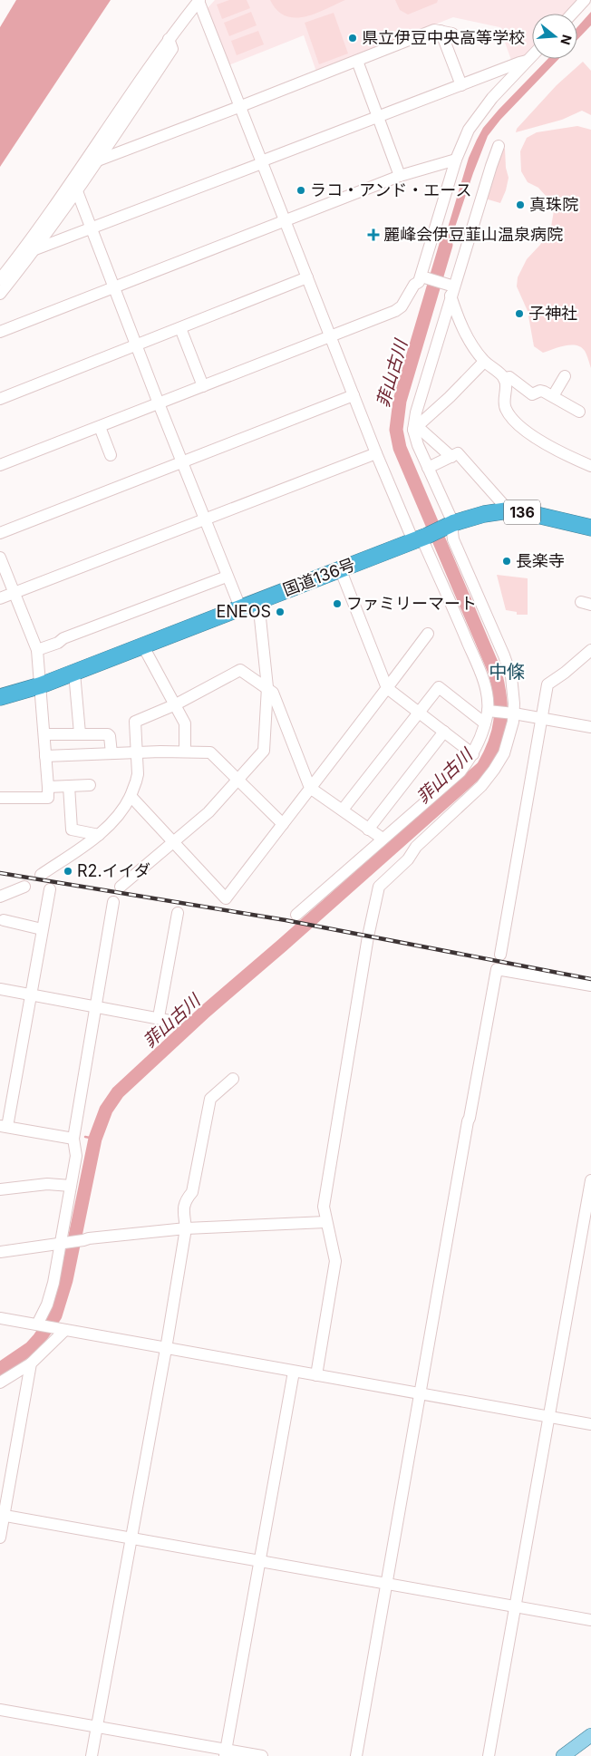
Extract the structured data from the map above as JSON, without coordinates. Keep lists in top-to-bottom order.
{
  "streets": {
    "highway": ["136", "国道136号"]
  },
  "districts": ["中條"],
  "water": ["菲山古川"],
  "places": {
    "other": [
      "県立伊豆中央高等学校",
      "ラコ・アンド・エース",
      "真珠院",
      "子神社",
      "長楽寺",
      "ファミリーマート",
      "ENEOS",
      "R2.イイダ"
    ],
    "health": ["麗峰会伊豆韮山温泉病院"]
  },
  "north": "right"
}
